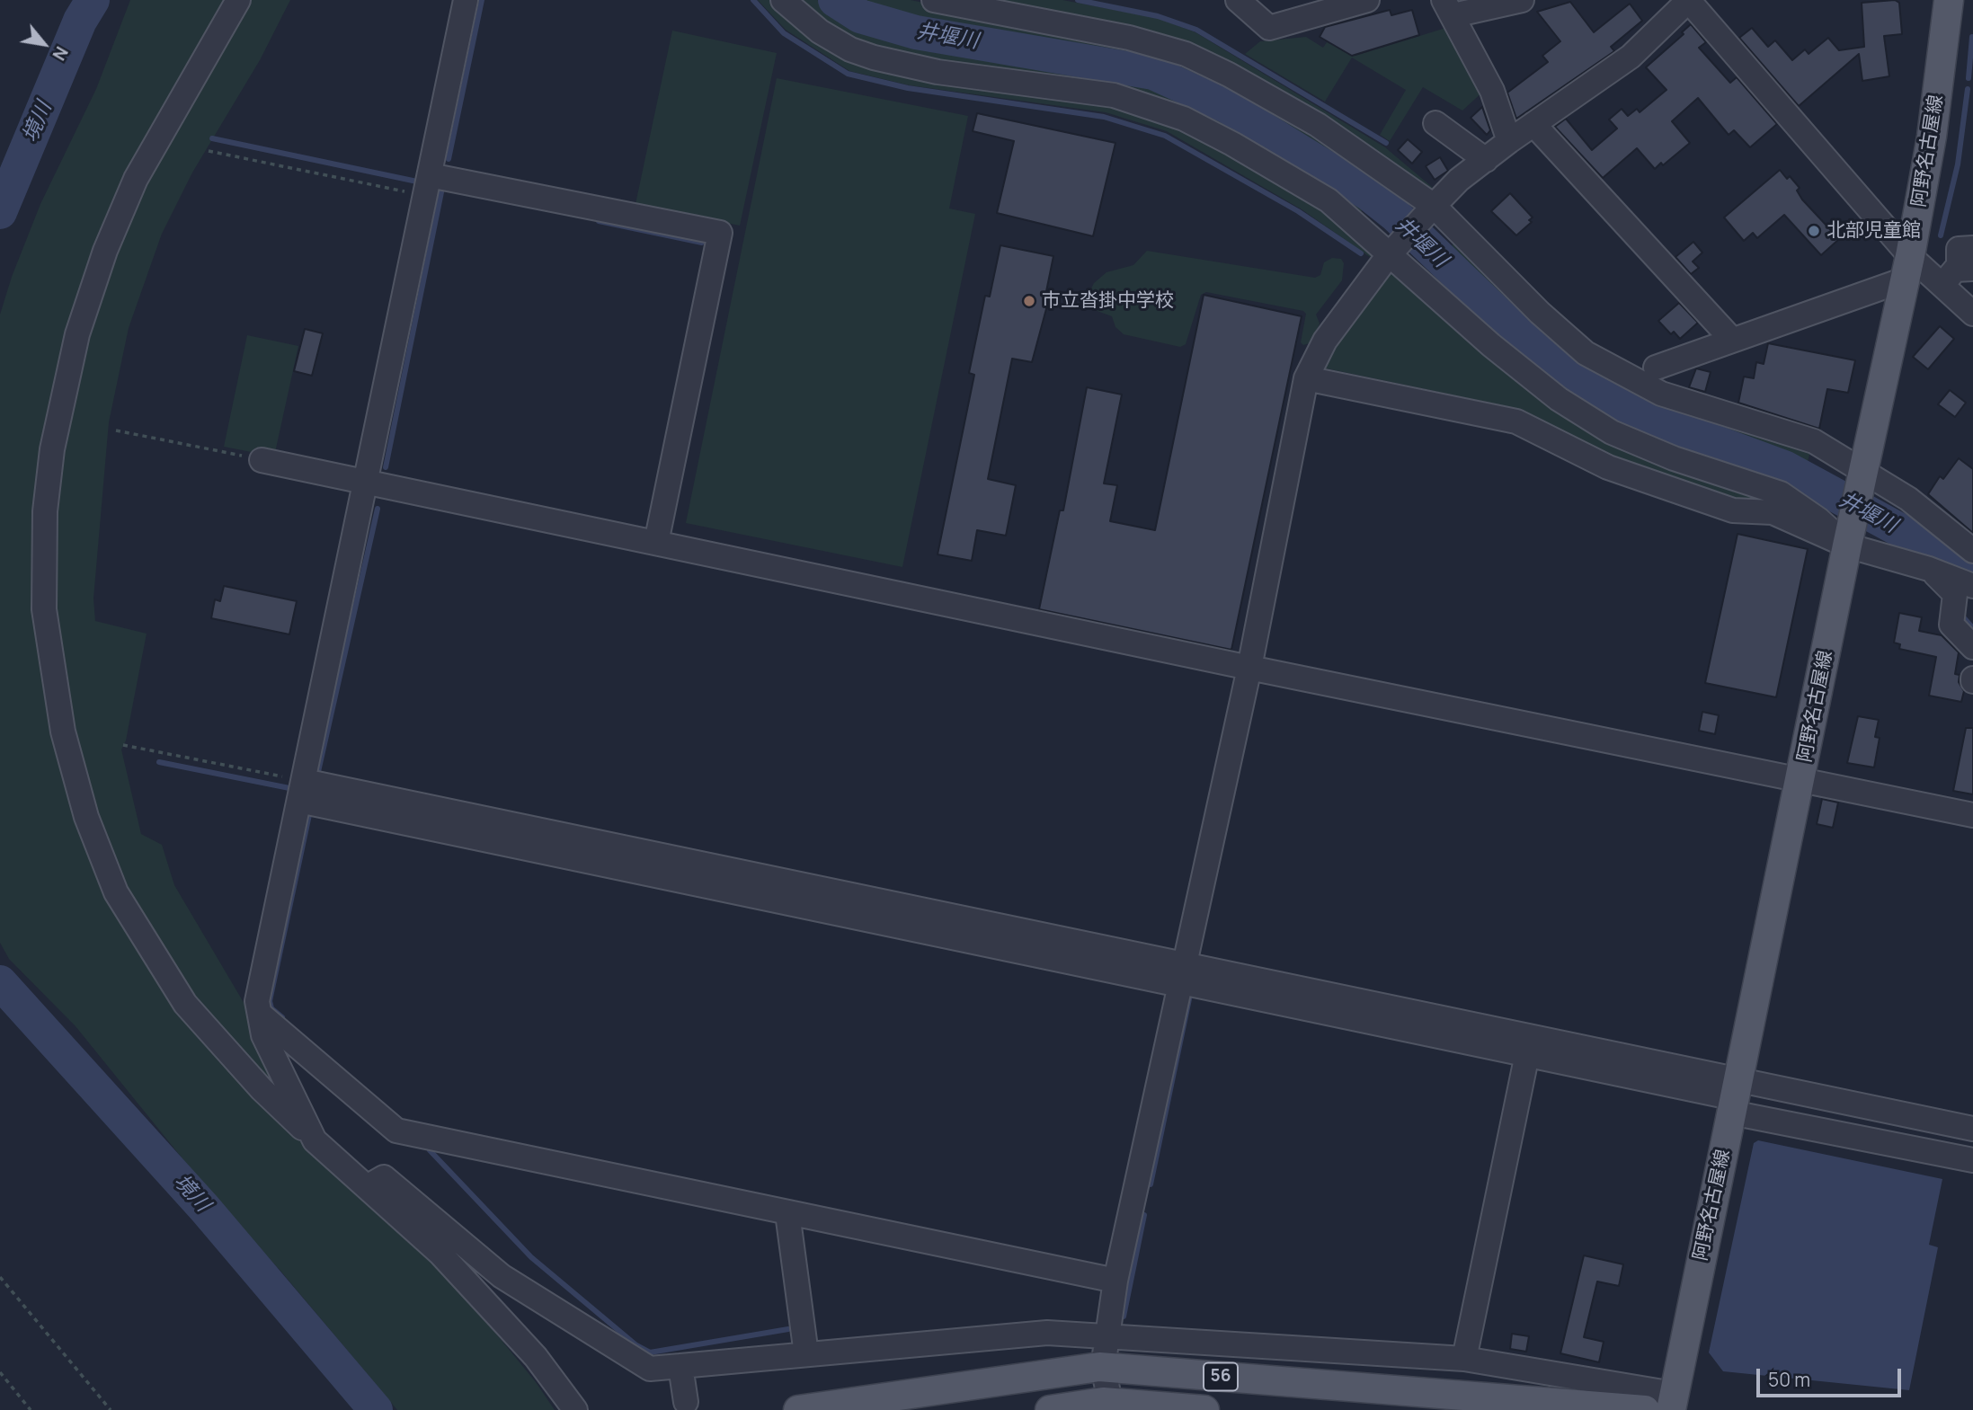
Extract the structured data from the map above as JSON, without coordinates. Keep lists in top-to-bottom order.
{
  "streets": {
    "main road": ["阿野名古屋線", "56"]
  },
  "water": ["井堰川", "境川"],
  "places": ["北部児童館", "市立沓掛中学校"],
  "scale_bar": "50 m",
  "north": "bottom right"
}
